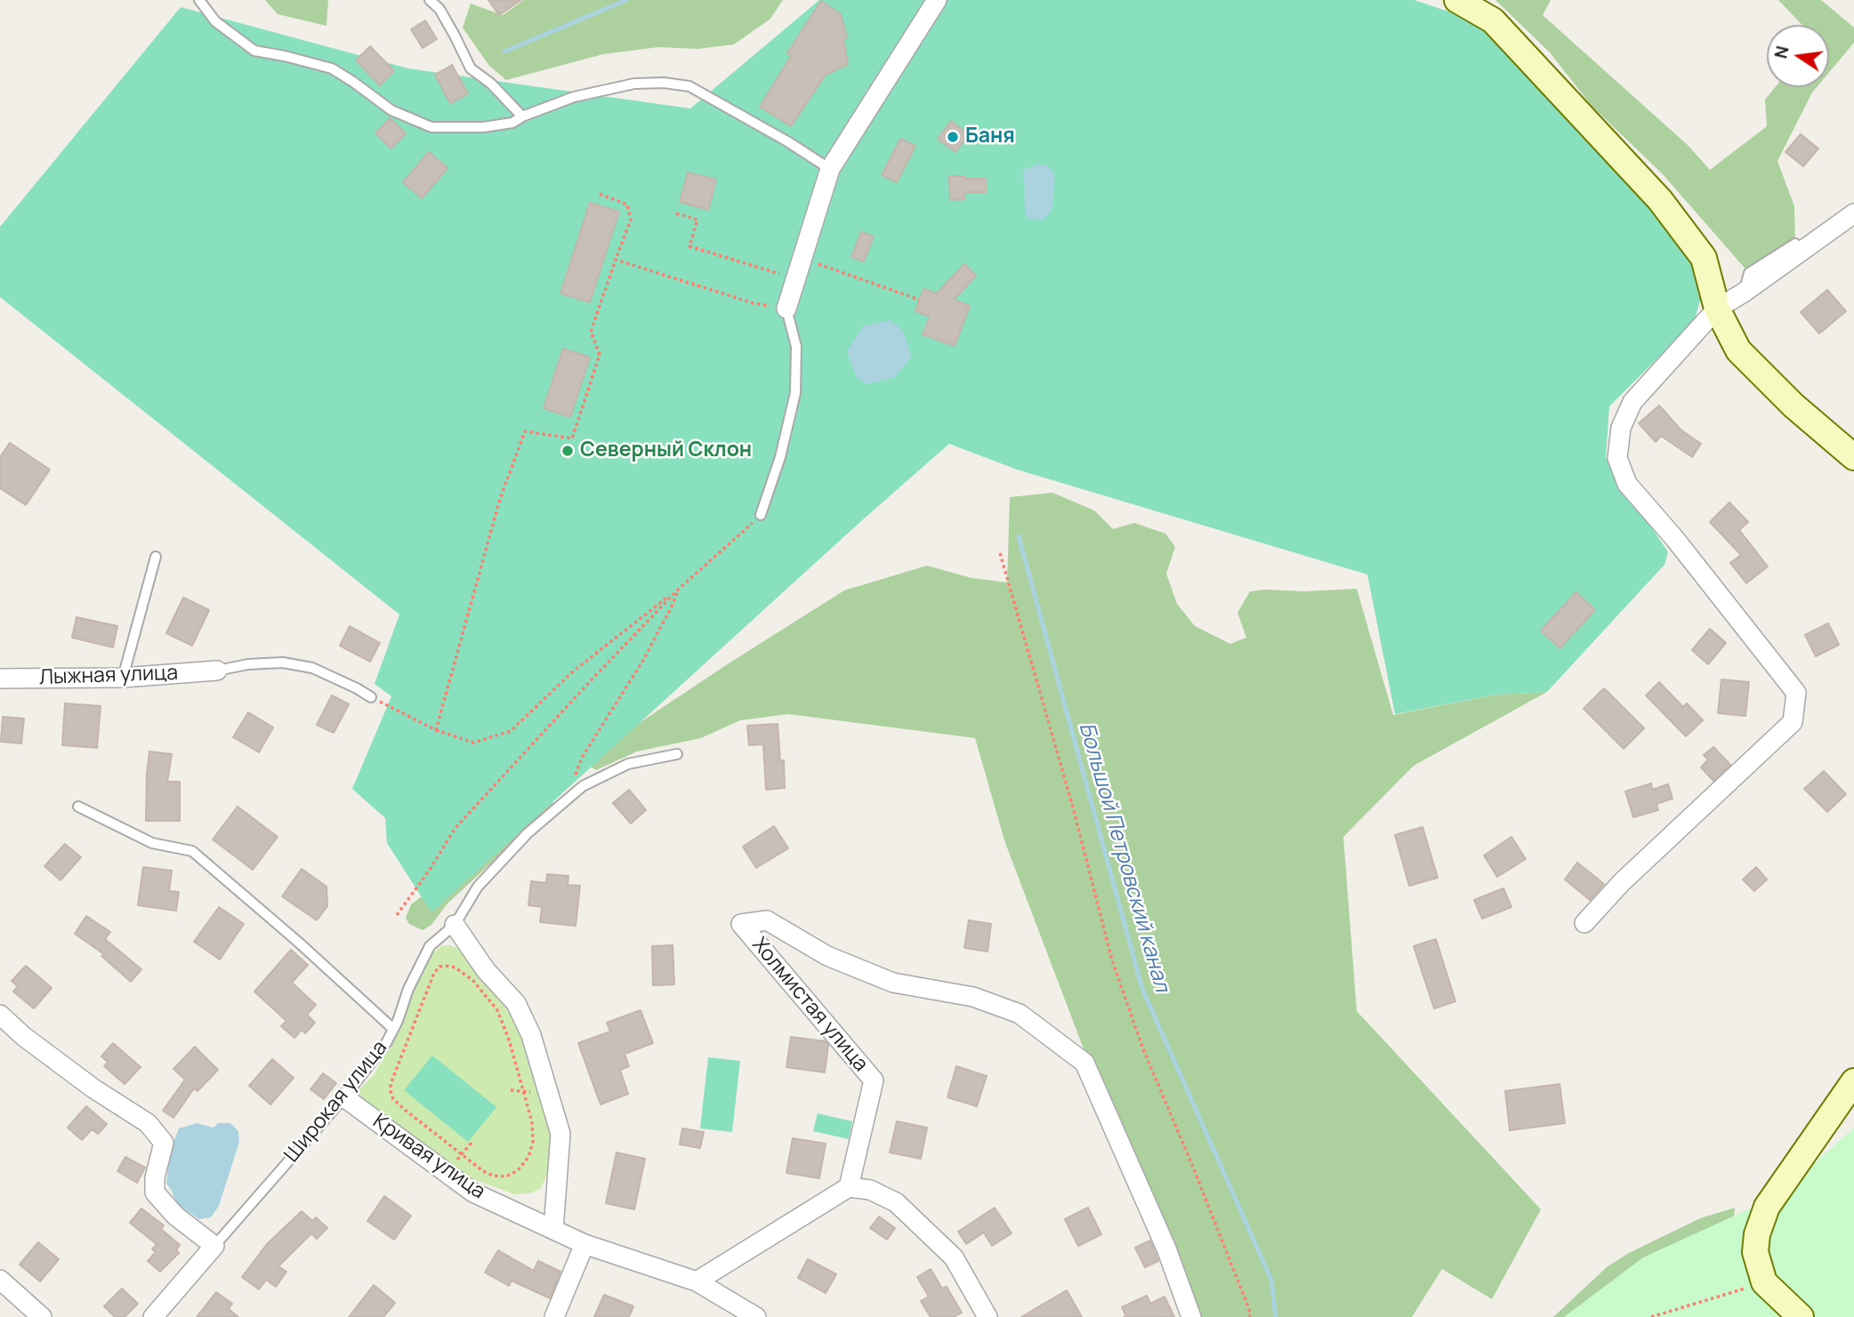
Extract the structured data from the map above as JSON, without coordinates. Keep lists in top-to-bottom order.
{
  "streets": {
    "street": [
      "Лыжная улица",
      "Холмистая улица",
      "Широкая улица",
      "Кривая улица"
    ]
  },
  "crossings": [
    ["Широкая улица", "Кривая улица"]
  ],
  "water": ["Большой Петровский канал"],
  "places": ["Баня", "Северный Склон"],
  "north": "left"
}
